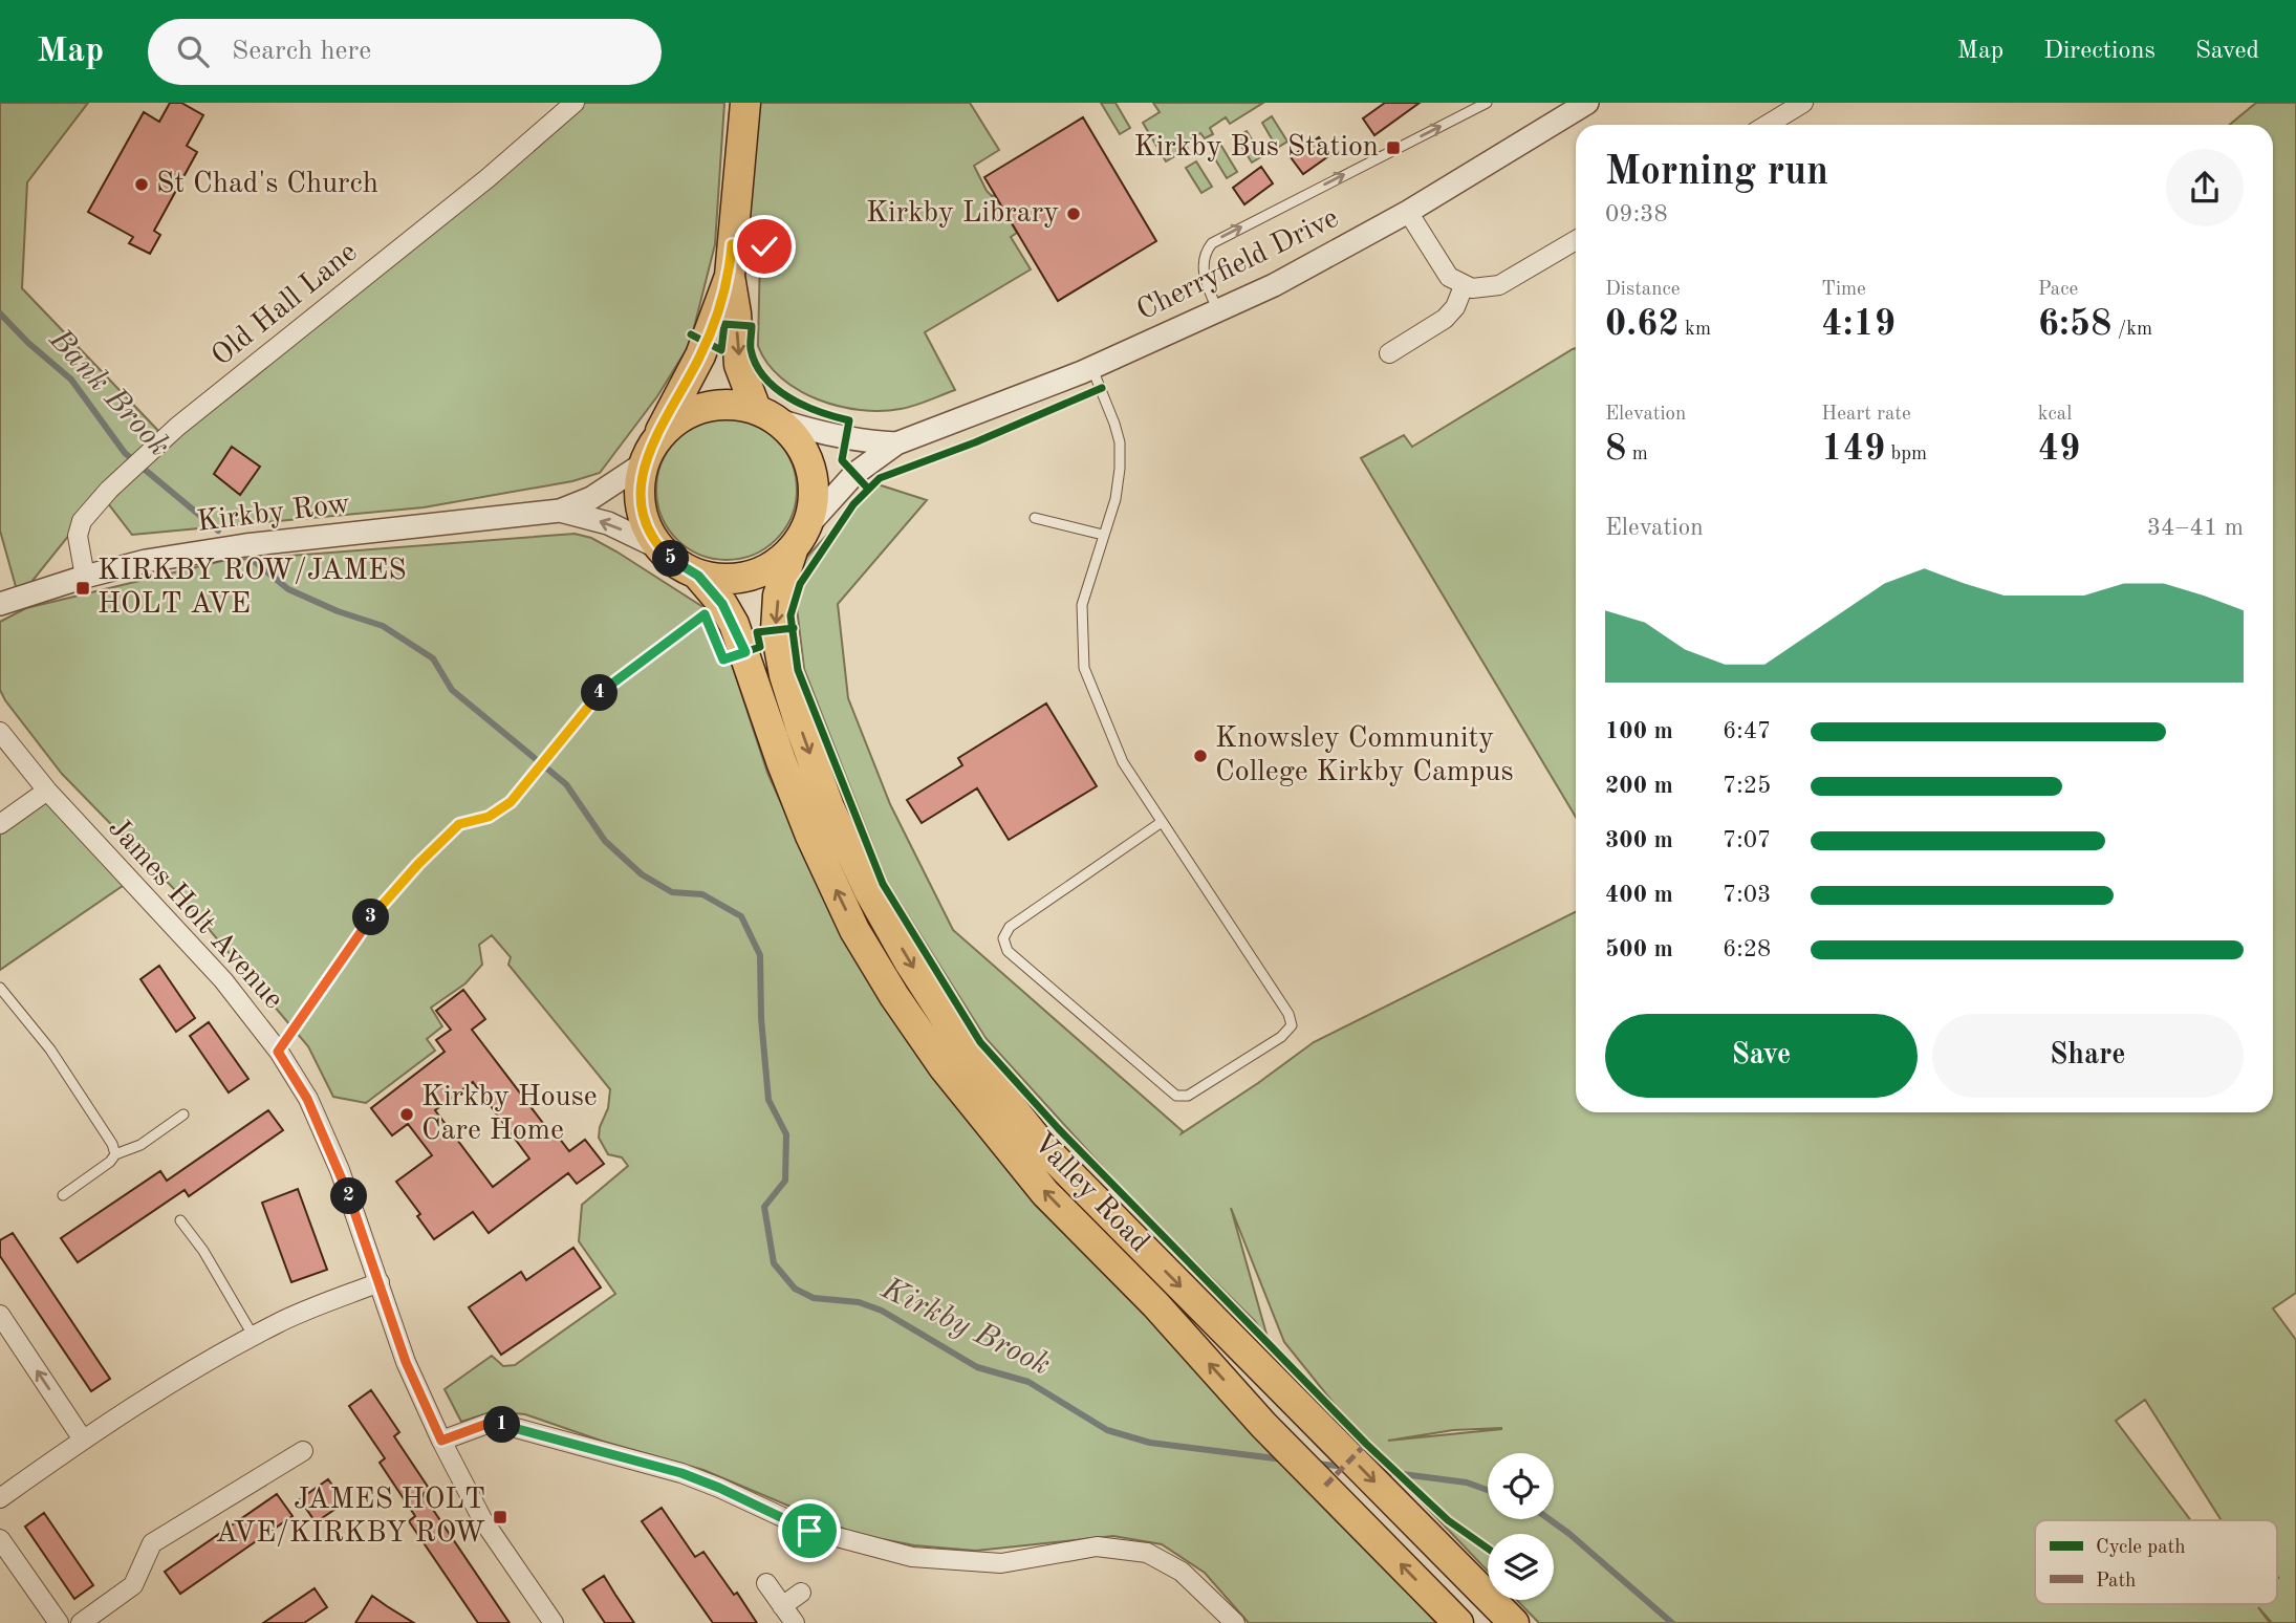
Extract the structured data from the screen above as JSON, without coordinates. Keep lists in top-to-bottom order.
{
  "streets": {
    "main road": ["Valley Road"],
    "street": [
      "Cherryfield Drive",
      "Old Hall Lane",
      "Kirkby Row",
      "James Holt Avenue"
    ]
  },
  "crossings": [
    ["Cherryfield Drive", "Kirkby Row"],
    ["Cherryfield Drive", "Valley Road"],
    ["Old Hall Lane", "Kirkby Row"],
    ["Kirkby Row", "Valley Road"]
  ],
  "water": ["Bank Brook", "Kirkby Brook"],
  "places": {
    "transit": ["Kirkby Bus Station", "KIRKBY ROW/JAMES HOLT AVE", "JAMES HOLT AVE/KIRKBY ROW"],
    "other": [
      "St Chad's Church",
      "Kirkby Library",
      "Knowsley Community College Kirkby Campus",
      "Kirkby House Care Home"
    ]
  },
  "legend": ["Cycle path", "Path"],
  "page": {
    "header": "Map",
    "search": "Search here",
    "nav": ["Map", "Directions", "Saved"],
    "heading": ["Morning run", "09:38"],
    "stats": [
      ["Distance", "0.62 km"],
      ["Time", "4:19"],
      ["Pace", "6:58 /km"],
      ["Elevation", "8 m"],
      ["Heart rate", "149 bpm"],
      ["kcal", "49"]
    ],
    "chart": ["Elevation", "34–41 m"],
    "pins": [
      "5",
      "4",
      "3",
      "2",
      "1"
    ],
    "list": [
      {
        "name": "100 m",
        "note": "6:47"
      },
      {
        "name": "200 m",
        "note": "7:25"
      },
      {
        "name": "300 m",
        "note": "7:07"
      },
      {
        "name": "400 m",
        "note": "7:03"
      },
      {
        "name": "500 m",
        "note": "6:28"
      }
    ],
    "buttons": ["Save", "Share"]
  }
}
